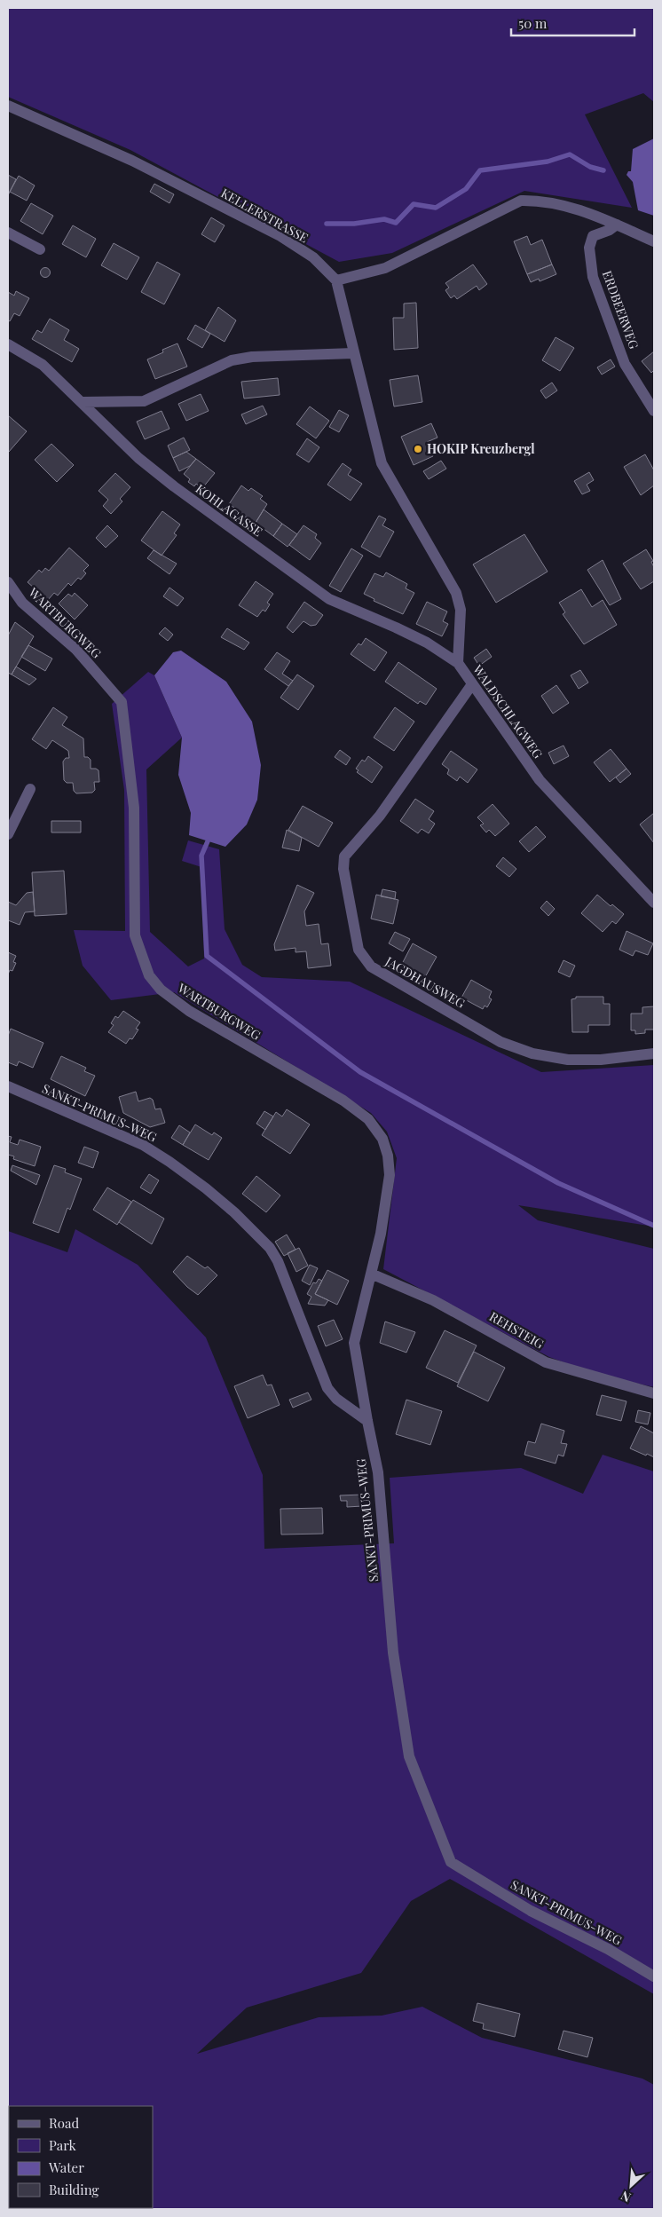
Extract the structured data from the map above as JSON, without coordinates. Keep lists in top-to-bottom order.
{
  "streets": {
    "street": [
      "KELLERSTRASSE",
      "ERDBEERWEG",
      "KOHLAGASSE",
      "WARTBURGWEG",
      "WALDSCHLAGWEG",
      "JAGDHAUSWEG",
      "SANKT-PRIMUS-WEG",
      "REHSTEIG"
    ]
  },
  "crossings": [
    ["KELLERSTRASSE", "WALDSCHLAGWEG"],
    ["KOHLAGASSE", "WALDSCHLAGWEG"],
    ["WARTBURGWEG", "SANKT-PRIMUS-WEG"],
    ["WARTBURGWEG", "REHSTEIG"],
    ["WALDSCHLAGWEG", "JAGDHAUSWEG"]
  ],
  "places": ["HOKIP Kreuzbergl"],
  "legend": [
    "Road",
    "Park",
    "Water",
    "Building"
  ],
  "scale_bar": "50 m",
  "north": "bottom left"
}
